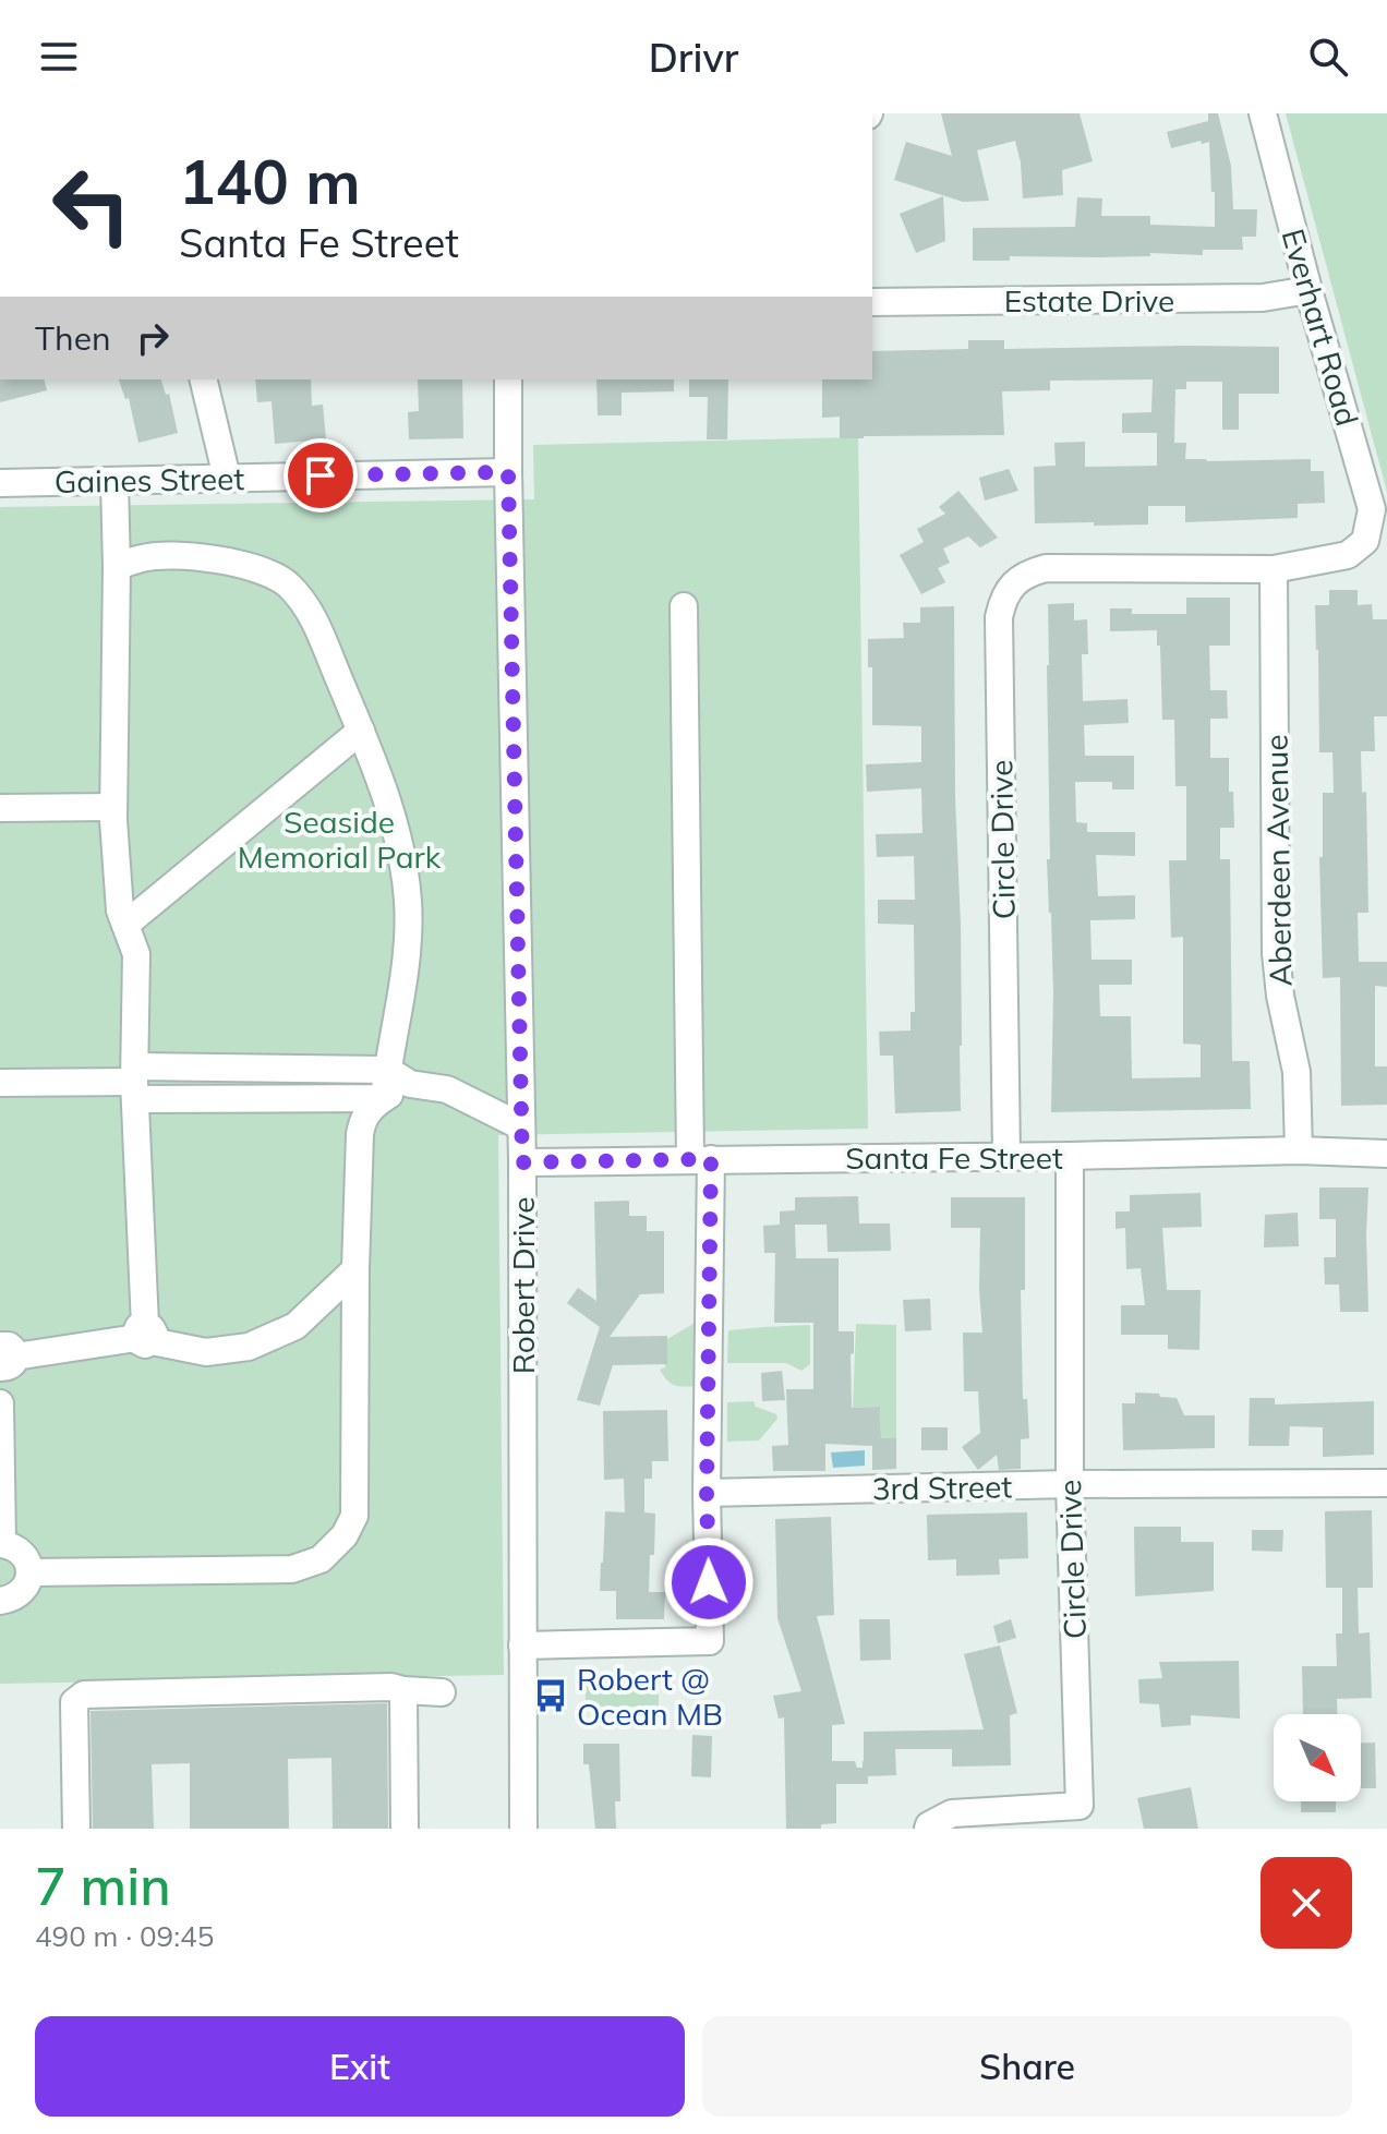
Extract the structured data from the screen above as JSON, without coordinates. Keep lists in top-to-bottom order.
{
  "streets": {
    "street": [
      "Estate Drive",
      "Everhart Road",
      "Gaines Street",
      "Circle Drive",
      "Aberdeen Avenue",
      "Santa Fe Street",
      "Robert Drive",
      "3rd Street"
    ]
  },
  "crossings": [
    ["Estate Drive", "Everhart Road"],
    ["Everhart Road", "Circle Drive"],
    ["Everhart Road", "Aberdeen Avenue"],
    ["Gaines Street", "Robert Drive"],
    ["Circle Drive", "Aberdeen Avenue"],
    ["Circle Drive", "Santa Fe Street"],
    ["Circle Drive", "3rd Street"],
    ["Aberdeen Avenue", "Santa Fe Street"],
    ["Santa Fe Street", "Robert Drive"]
  ],
  "parks": ["Seaside Memorial Park"],
  "places": {
    "bus stop": ["Robert @ Ocean MB"]
  },
  "north": "bottom right",
  "page": {
    "header": "Drivr",
    "turn": ["140 m", "Santa Fe Street"],
    "then": "Then",
    "heading": ["7 min", "490 m · 09:45"],
    "buttons": ["Exit", "Share"]
  }
}
